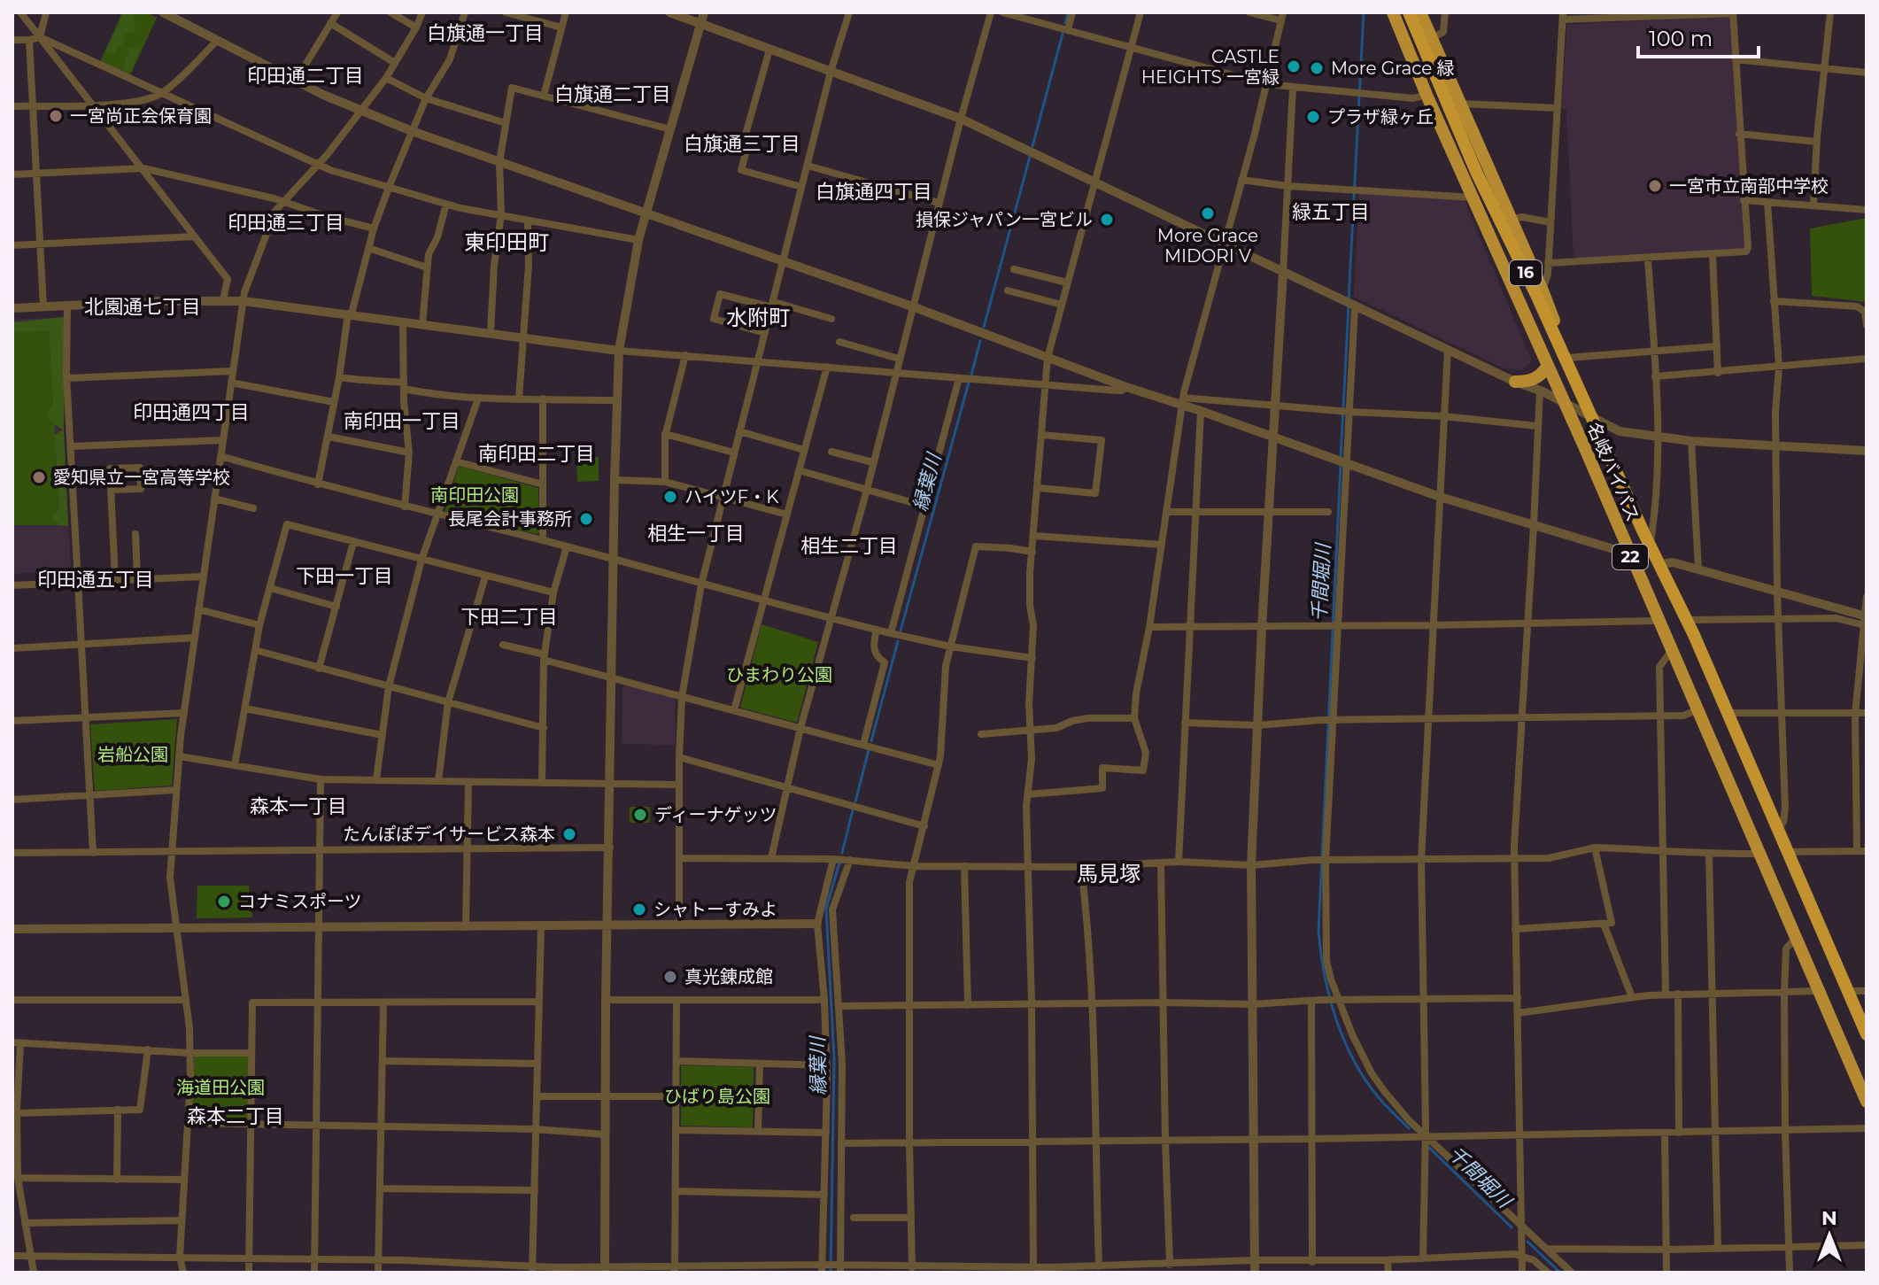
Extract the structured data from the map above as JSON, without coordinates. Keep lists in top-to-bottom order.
{
  "streets": {
    "highway": ["16", "名岐バイパス", "22"]
  },
  "districts": [
    "白旗通一丁目",
    "印田通二丁目",
    "白旗通二丁目",
    "白旗通三丁目",
    "白旗通四丁目",
    "緑五丁目",
    "印田通三丁目",
    "東印田町",
    "北園通七丁目",
    "水附町",
    "印田通四丁目",
    "南印田一丁目",
    "南印田二丁目",
    "相生一丁目",
    "相生二丁目",
    "下田一丁目",
    "印田通五丁目",
    "下田二丁目",
    "森本一丁目",
    "馬見塚",
    "森本二丁目"
  ],
  "water": ["縁葉川", "千間堀川"],
  "parks": [
    "南印田公園",
    "ひまわり公園",
    "岩船公園",
    "海道田公園",
    "ひばり島公園"
  ],
  "places": [
    "CASTLE HEIGHTS 一宮緑",
    "More Grace 緑",
    "一宮尚正会保育園",
    "プラザ緑ヶ丘",
    "一宮市立南部中学校",
    "More Grace MIDORI V",
    "損保ジャパン一宮ビル",
    "愛知県立一宮高等学校",
    "ハイツF・K",
    "長尾会計事務所",
    "ディーナゲッツ",
    "たんぽぽデイサービス森本",
    "コナミスポーツ",
    "シャトーすみよ",
    "真光錬成館"
  ],
  "scale_bar": "100 m",
  "north": "top"
}
